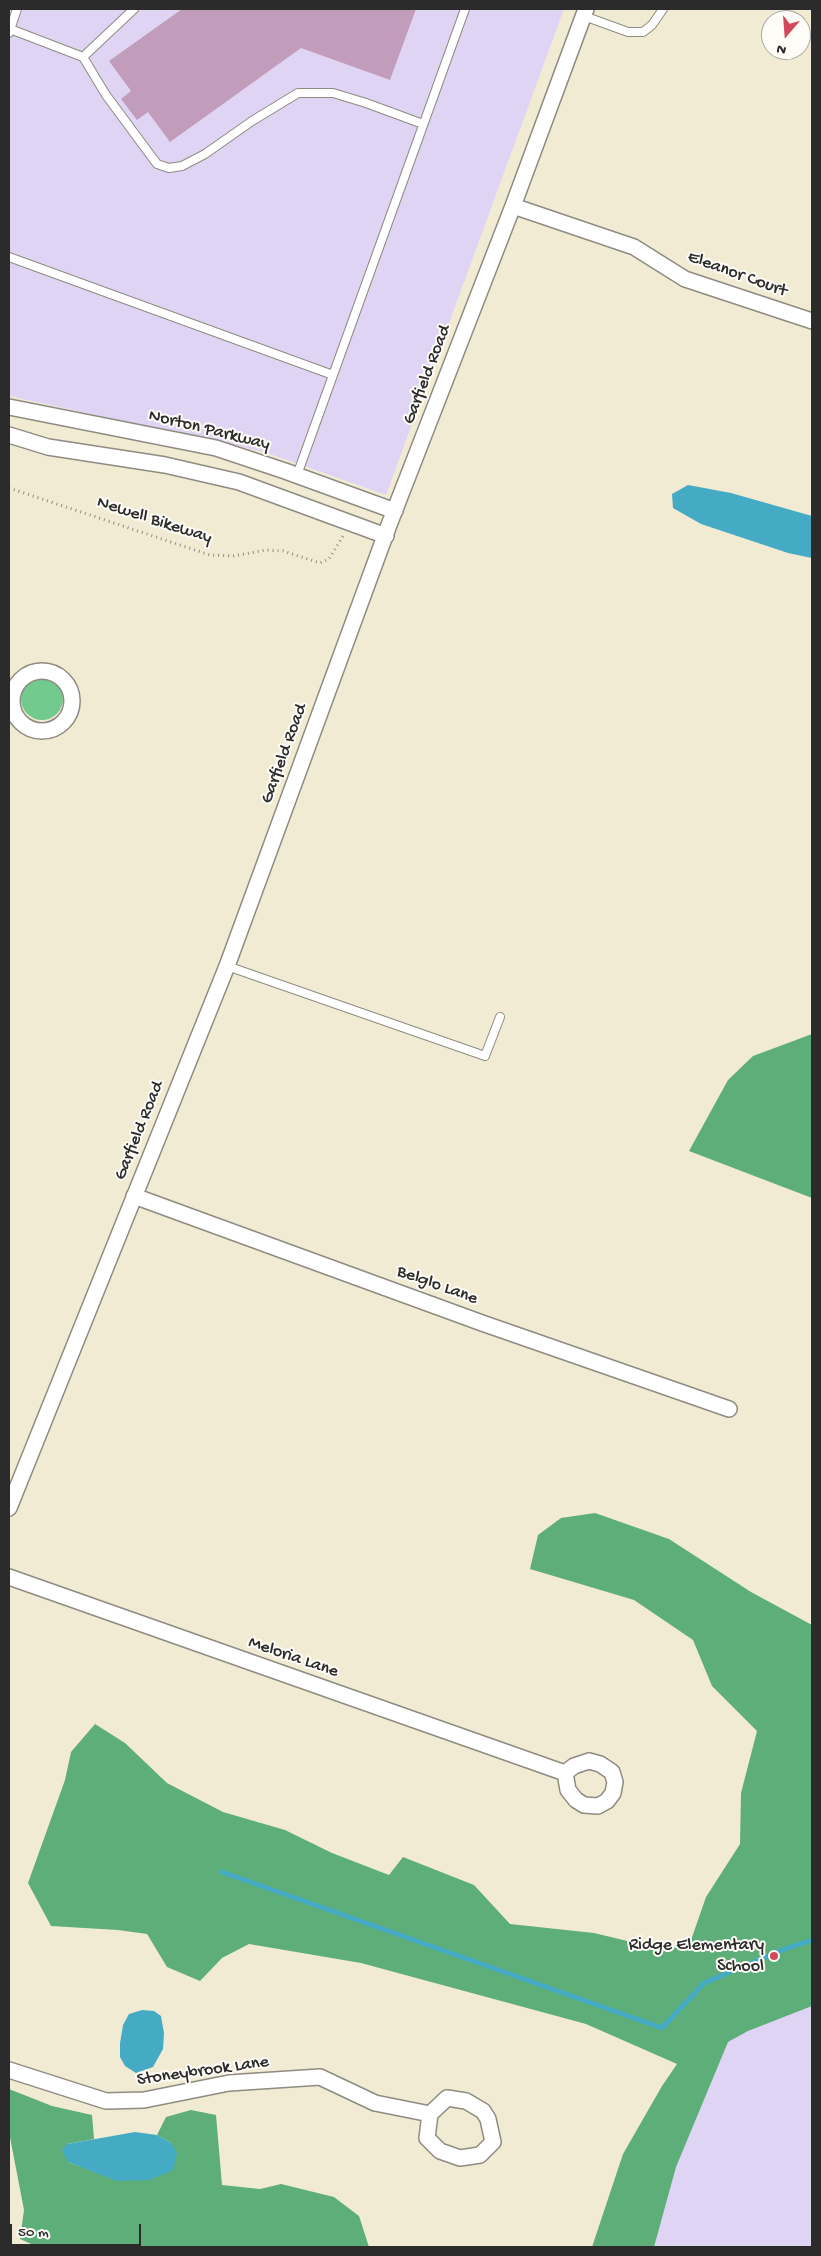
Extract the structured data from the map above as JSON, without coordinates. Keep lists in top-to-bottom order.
{
  "streets": {
    "street": [
      "Eleanor Court",
      "Garfield Road",
      "Norton Parkway",
      "Belglo Lane",
      "Meloria Lane",
      "Stoneybrook Lane"
    ],
    "path": ["Newell Bikeway"]
  },
  "crossings": [
    ["Eleanor Court", "Garfield Road"],
    ["Garfield Road", "Norton Parkway"],
    ["Garfield Road", "Belglo Lane"]
  ],
  "places": ["Ridge Elementary School"],
  "scale_bar": "50 m",
  "north": "bottom"
}
